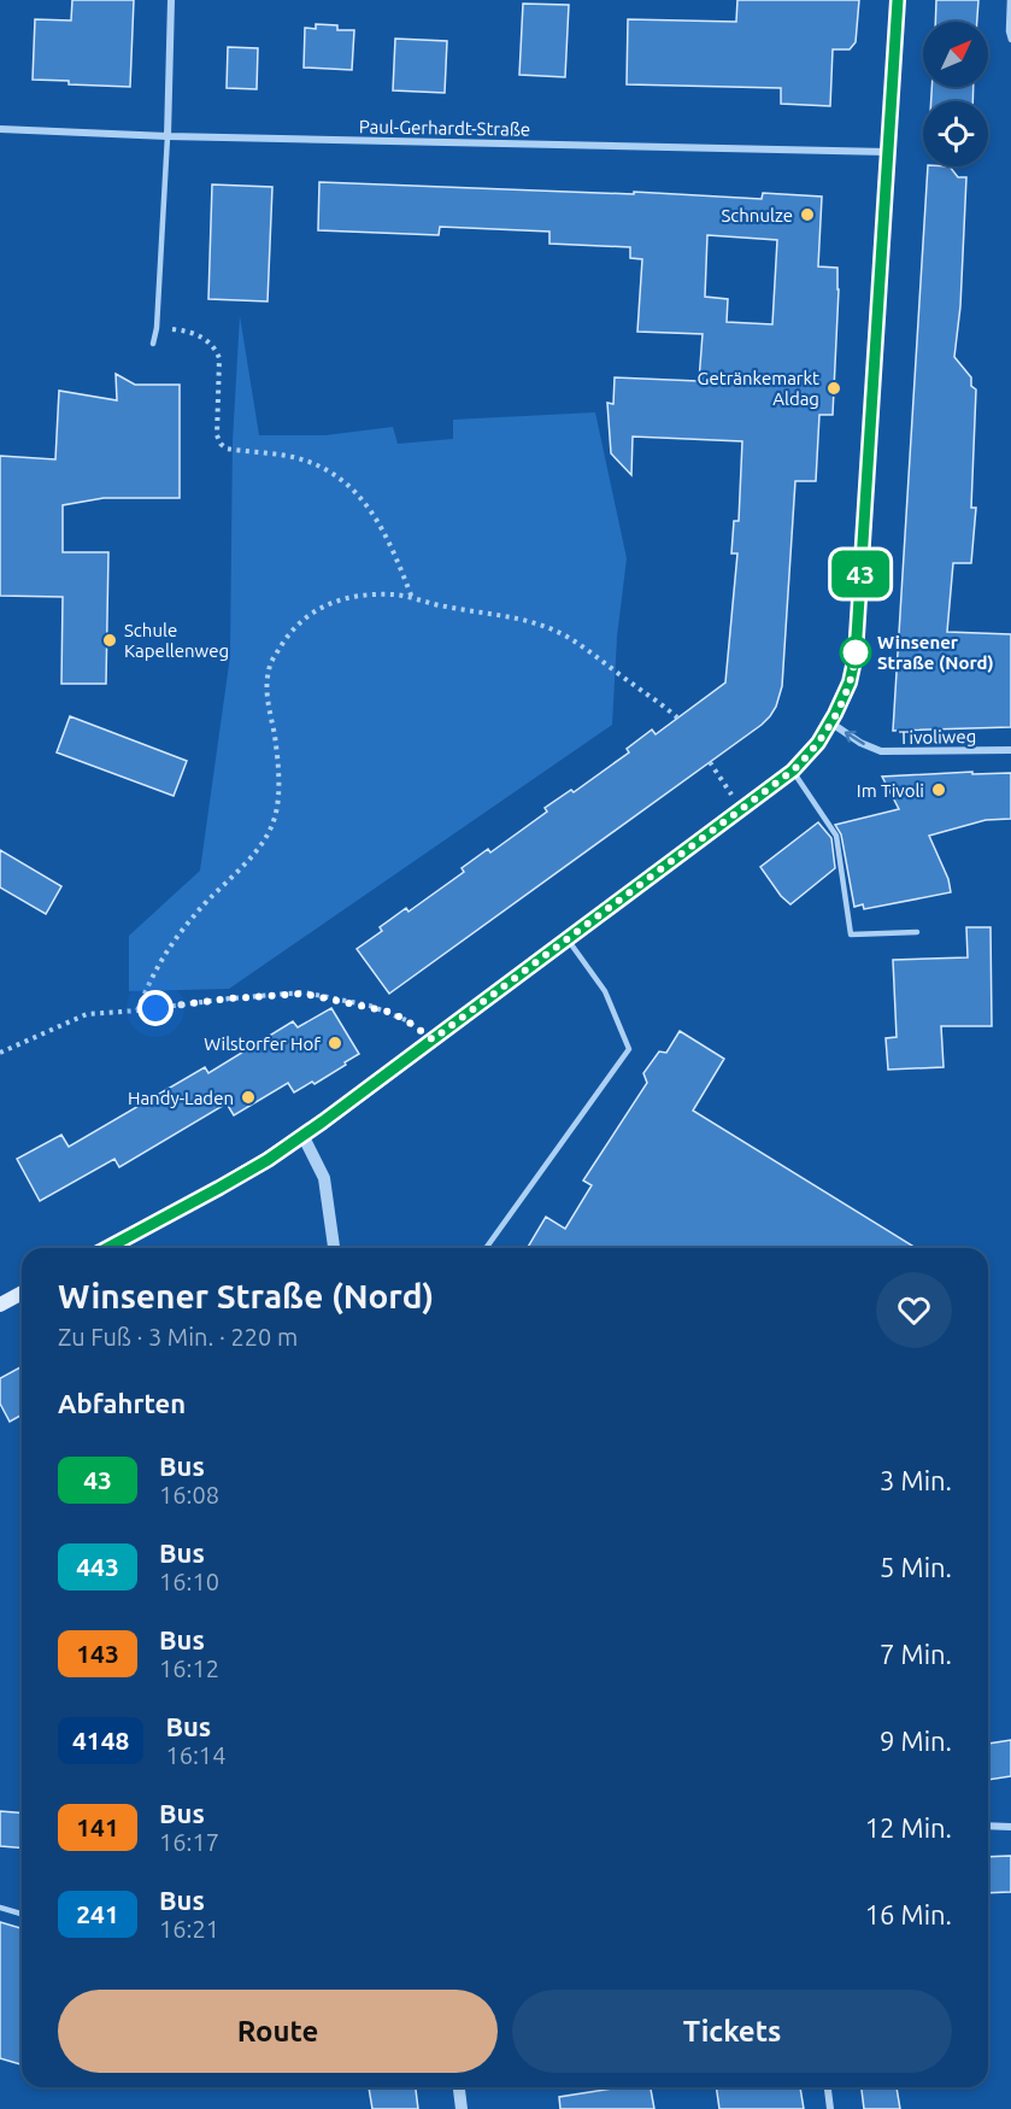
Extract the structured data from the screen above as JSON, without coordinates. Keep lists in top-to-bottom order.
{
  "streets": {
    "street": ["Paul-Gerhardt-Straße", "Tivoliweg"]
  },
  "one_way": ["Tivoliweg"],
  "places": [
    "Schnulze",
    "Getränkemarkt Aldag",
    "Schule Kapellenweg",
    "Winsener Straße (Nord)",
    "Im Tivoli",
    "Wilstorfer Hof",
    "Handy-Laden"
  ],
  "lines": ["bus line 43"],
  "north": "top right",
  "page": {
    "on_map": "43",
    "heading": [
      ["Winsener Straße (Nord)", "Zu Fuß · 3 Min. · 220 m"],
      "Abfahrten"
    ],
    "list": [
      {
        "mark": "43",
        "name": "Bus",
        "note": "16:08",
        "value": "3 Min."
      },
      {
        "mark": "443",
        "name": "Bus",
        "note": "16:10",
        "value": "5 Min."
      },
      {
        "mark": "143",
        "name": "Bus",
        "note": "16:12",
        "value": "7 Min."
      },
      {
        "mark": "4148",
        "name": "Bus",
        "note": "16:14",
        "value": "9 Min."
      },
      {
        "mark": "141",
        "name": "Bus",
        "note": "16:17",
        "value": "12 Min."
      },
      {
        "mark": "241",
        "name": "Bus",
        "note": "16:21",
        "value": "16 Min."
      }
    ],
    "buttons": ["Route", "Tickets"]
  }
}
